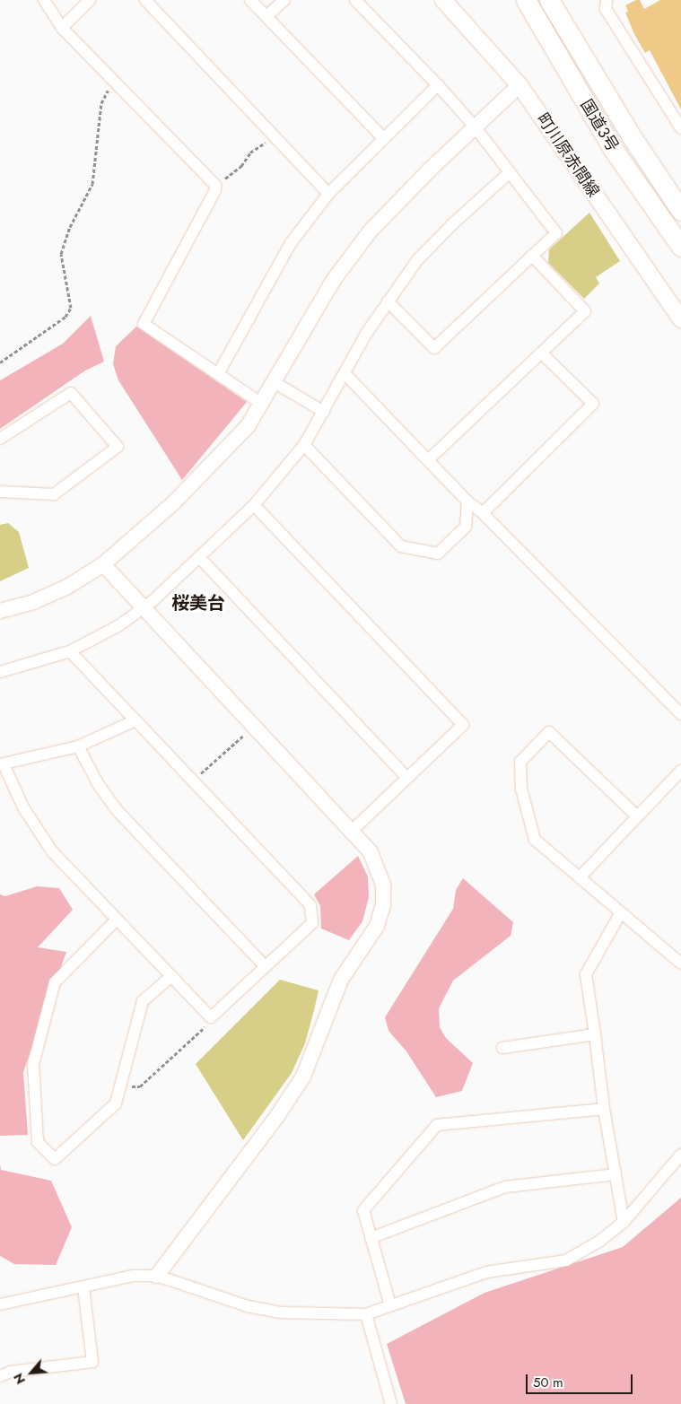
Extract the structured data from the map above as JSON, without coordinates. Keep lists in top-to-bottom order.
{
  "streets": {
    "highway": ["国道3号"],
    "main road": ["町川原赤間線"]
  },
  "districts": ["桜美台"],
  "scale_bar": "50 m",
  "north": "bottom left"
}
